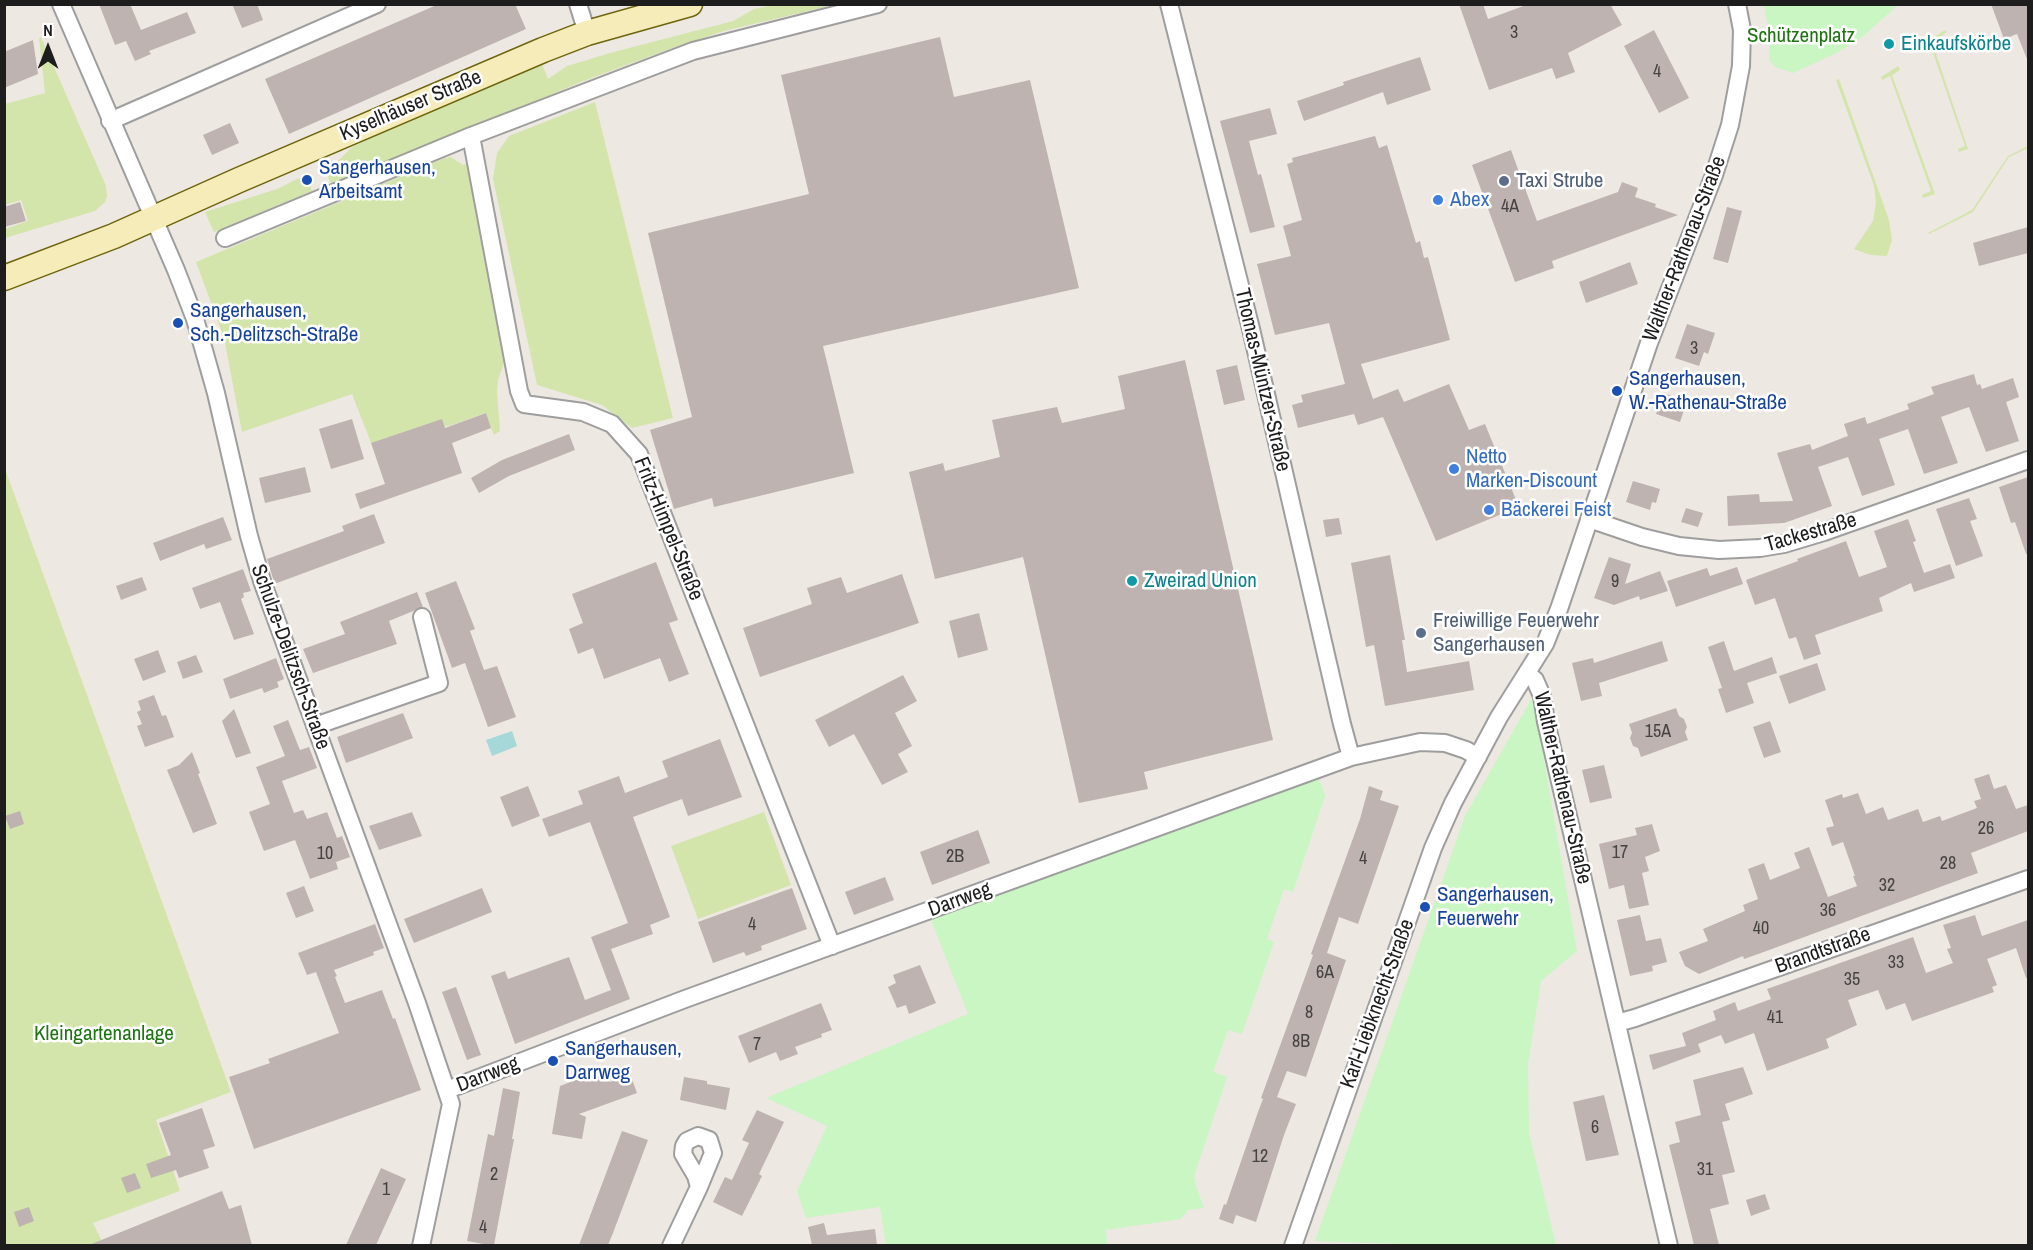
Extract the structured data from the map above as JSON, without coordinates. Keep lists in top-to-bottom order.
{
  "streets": {
    "main road": ["Kyselhäuser Straße"],
    "street": [
      "Walther-Rathenau-Straße",
      "Thomas-Müntzer-Straße",
      "Fritz-Himpel-Straße",
      "Tackestraße",
      "Schulze-Delitzsch-Straße",
      "Darrweg",
      "Brandtstraße",
      "Karl-Liebknecht-Straße"
    ]
  },
  "crossings": [
    ["Kyselhäuser Straße", "Schulze-Delitzsch-Straße"],
    ["Walther-Rathenau-Straße", "Tackestraße"],
    ["Walther-Rathenau-Straße", "Brandtstraße"],
    ["Walther-Rathenau-Straße", "Karl-Liebknecht-Straße"],
    ["Thomas-Müntzer-Straße", "Darrweg"],
    ["Fritz-Himpel-Straße", "Darrweg"],
    ["Schulze-Delitzsch-Straße", "Darrweg"],
    ["Darrweg", "Karl-Liebknecht-Straße"]
  ],
  "parks": ["Schützenplatz", "Kleingartenanlage"],
  "places": [
    "Einkaufskörbe",
    "Sangerhausen, Arbeitsamt",
    "Taxi Strube",
    "Abex",
    "Sangerhausen, Sch.-Delitzsch-Straße",
    "Sangerhausen, W.-Rathenau-Straße",
    "Netto Marken-Discount",
    "Bäckerei Feist",
    "Zweirad Union",
    "Freiwillige Feuerwehr Sangerhausen",
    "Sangerhausen, Feuerwehr",
    "Sangerhausen, Darrweg"
  ],
  "house_numbers": [
    "3",
    "4",
    "4A",
    "3",
    "9",
    "15A",
    "26",
    "17",
    "10",
    "2B",
    "4",
    "28",
    "32",
    "36",
    "4",
    "40",
    "33",
    "6A",
    "35",
    "8",
    "41",
    "8B",
    "7",
    "6",
    "12",
    "31",
    "2",
    "1",
    "4"
  ],
  "north": "top"
}
